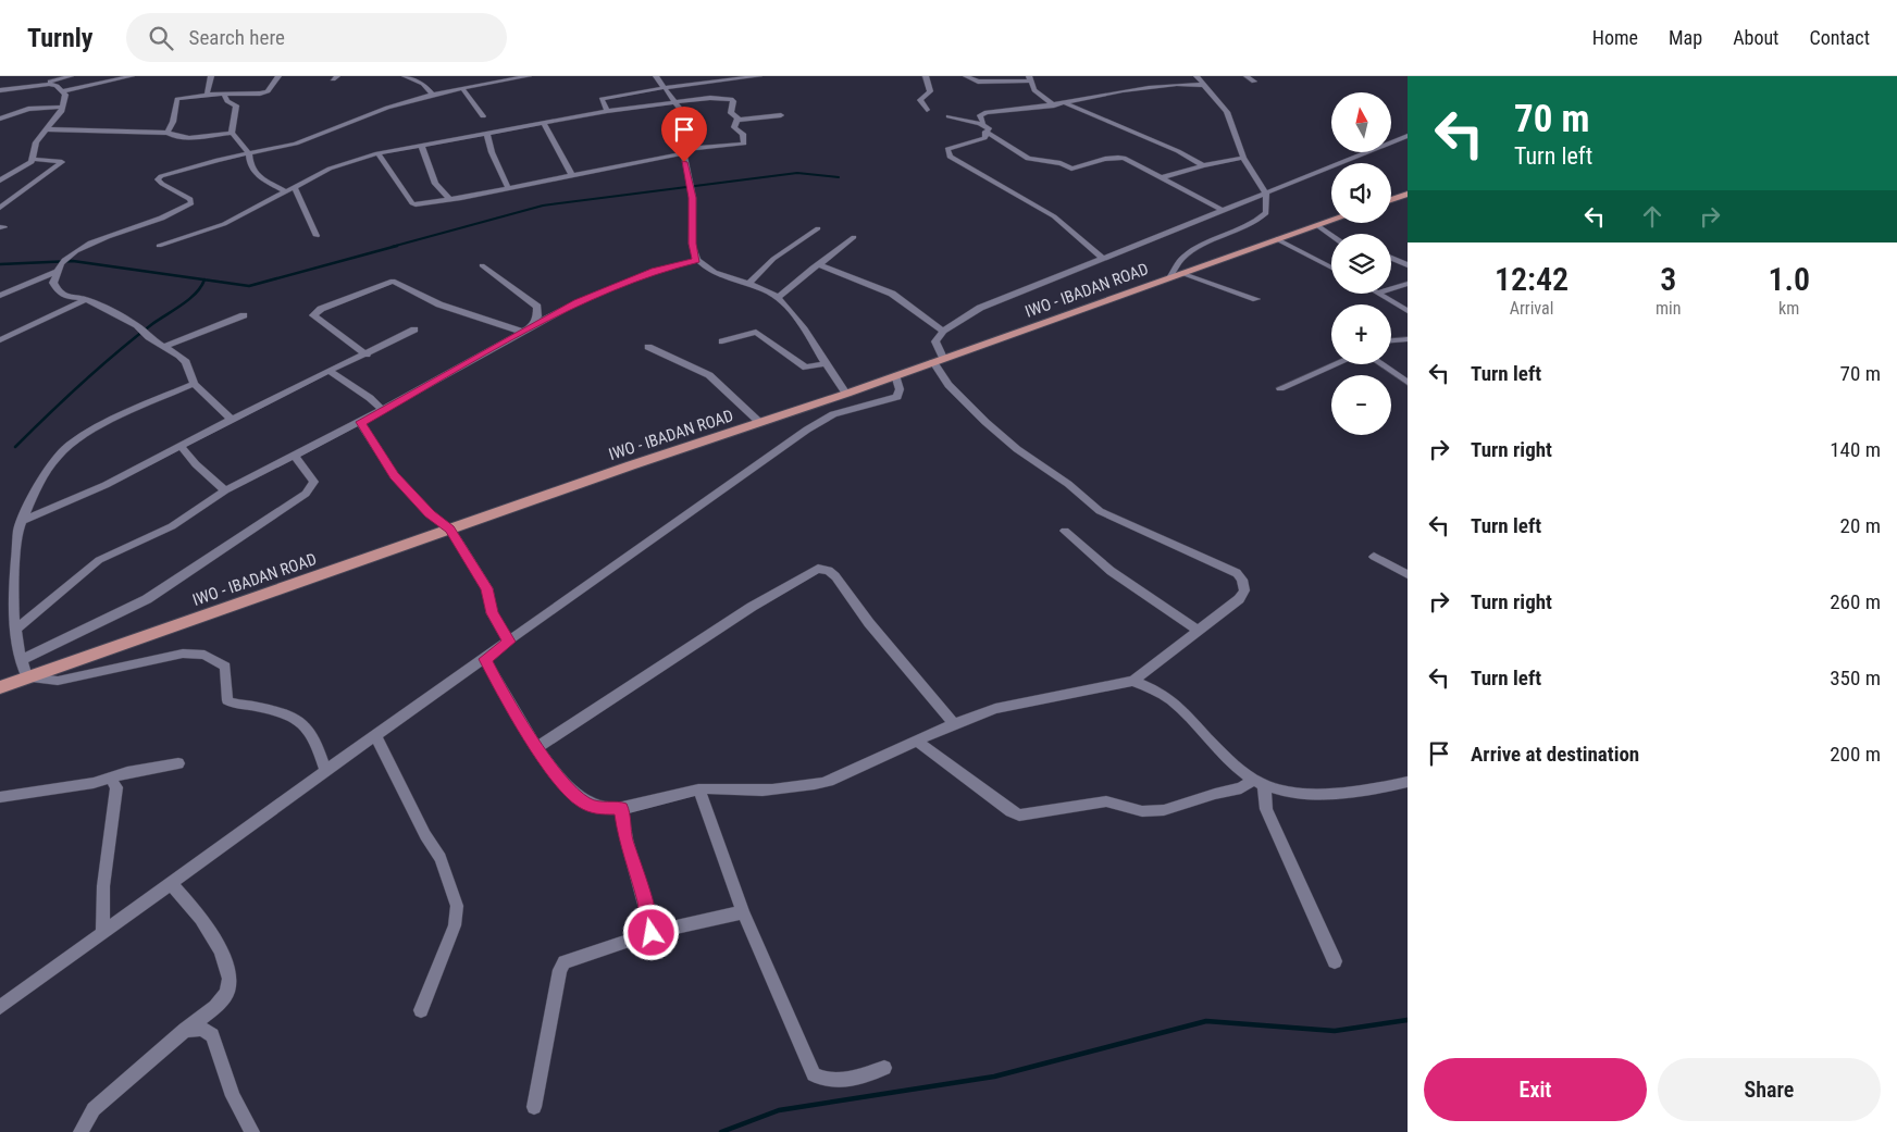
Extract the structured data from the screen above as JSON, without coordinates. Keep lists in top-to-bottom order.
{
  "streets": {
    "main road": ["IWO - IBADAN ROAD"]
  },
  "north": "top",
  "page": {
    "header": "Turnly",
    "search": "Search here",
    "nav": [
      "Home",
      "Map",
      "About",
      "Contact"
    ],
    "turn": ["70 m", "Turn left"],
    "map_buttons": ["+", "−"],
    "eta": [
      "12:42",
      "Arrival",
      "3",
      "min",
      "1.0",
      "km"
    ],
    "list": [
      {
        "name": "Turn left",
        "value": "70 m"
      },
      {
        "name": "Turn right",
        "value": "140 m"
      },
      {
        "name": "Turn left",
        "value": "20 m"
      },
      {
        "name": "Turn right",
        "value": "260 m"
      },
      {
        "name": "Turn left",
        "value": "350 m"
      },
      {
        "name": "Arrive at destination",
        "value": "200 m"
      }
    ],
    "buttons": ["Exit", "Share"]
  }
}
